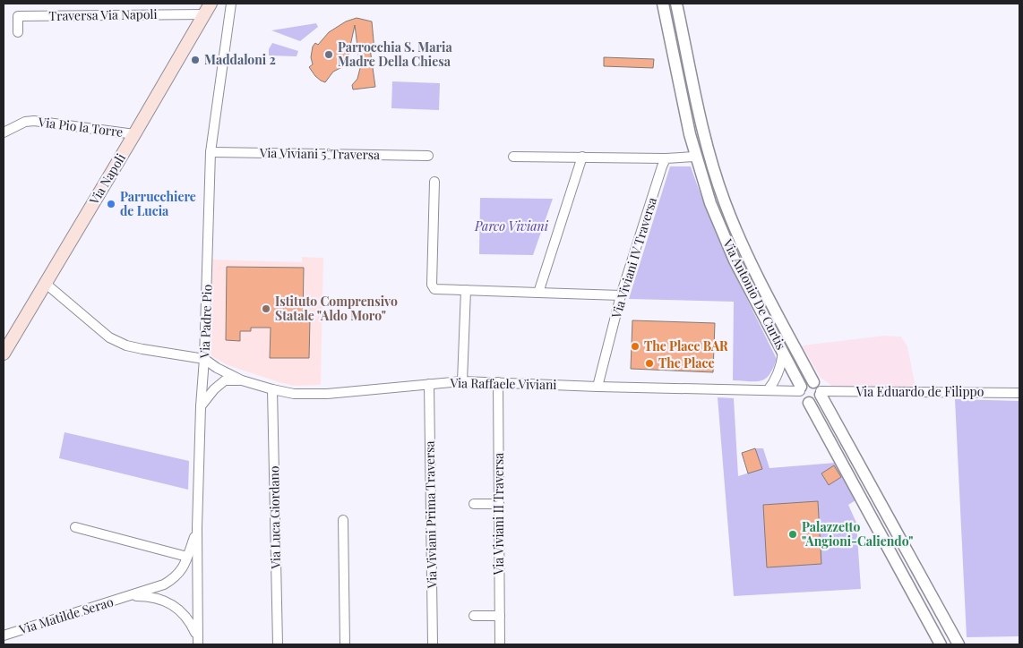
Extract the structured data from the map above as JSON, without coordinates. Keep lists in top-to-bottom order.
{
  "streets": {
    "main road": ["Via Napoli"],
    "street": [
      "Traversa Via Napoli",
      "Via Pio la Torre",
      "Via Viviani 5°Traversa",
      "Via Viviani IV Traversa",
      "Via Antonio De Curtis",
      "Via Padre Pio",
      "Via Raffaele Viviani",
      "Via Eduardo de Filippo",
      "Via Viviani II Traversa",
      "Via Viviani Prima Traversa",
      "Via Luca Giordano",
      "Via Matilde Serao"
    ]
  },
  "crossings": [
    ["Traversa Via Napoli", "Via Napoli"],
    ["Via Pio la Torre", "Via Napoli"],
    ["Via Viviani 5°Traversa", "Via Padre Pio"],
    ["Via Napoli", "Via Raffaele Viviani"],
    ["Via Viviani IV Traversa", "Via Raffaele Viviani"],
    ["Via Antonio De Curtis", "Via Raffaele Viviani"],
    ["Via Antonio De Curtis", "Via Eduardo de Filippo"],
    ["Via Padre Pio", "Via Raffaele Viviani"],
    ["Via Padre Pio", "Via Matilde Serao"],
    ["Via Raffaele Viviani", "Via Eduardo de Filippo"],
    ["Via Raffaele Viviani", "Via Viviani II Traversa"],
    ["Via Raffaele Viviani", "Via Viviani Prima Traversa"],
    ["Via Raffaele Viviani", "Via Luca Giordano"]
  ],
  "parks": ["Parco Viviani"],
  "places": [
    "Parrocchia S. Maria Madre Della Chiesa",
    "Maddaloni 2",
    "Parrucchiere de Lucia",
    "Istituto Comprensivo Statale \"Aldo Moro\"",
    "The Place BAR",
    "The Place",
    "Palazzetto \"Angioni-Caliendo\""
  ]
}
